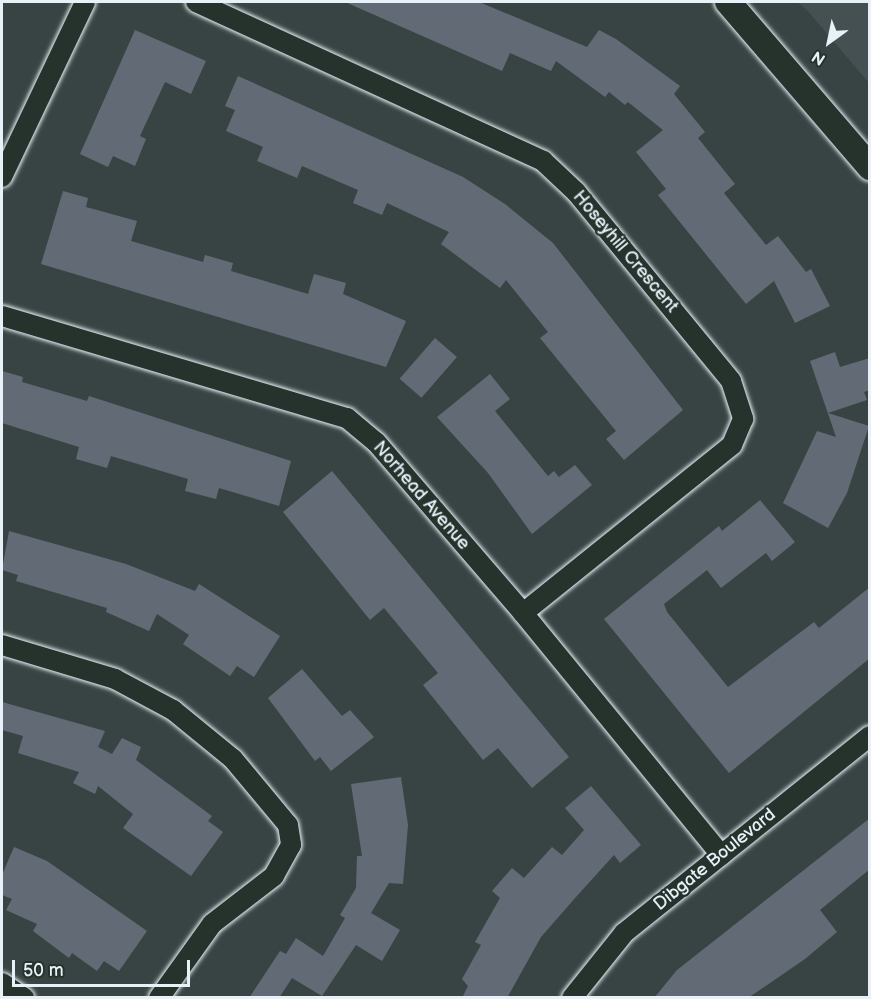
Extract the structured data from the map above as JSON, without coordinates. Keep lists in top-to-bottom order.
{
  "streets": {
    "street": ["Hoseyhill Crescent", "Norhead Avenue", "Dibgate Boulevard"]
  },
  "crossings": [
    ["Hoseyhill Crescent", "Norhead Avenue"],
    ["Norhead Avenue", "Dibgate Boulevard"]
  ],
  "scale_bar": "50 m",
  "north": "bottom left"
}
